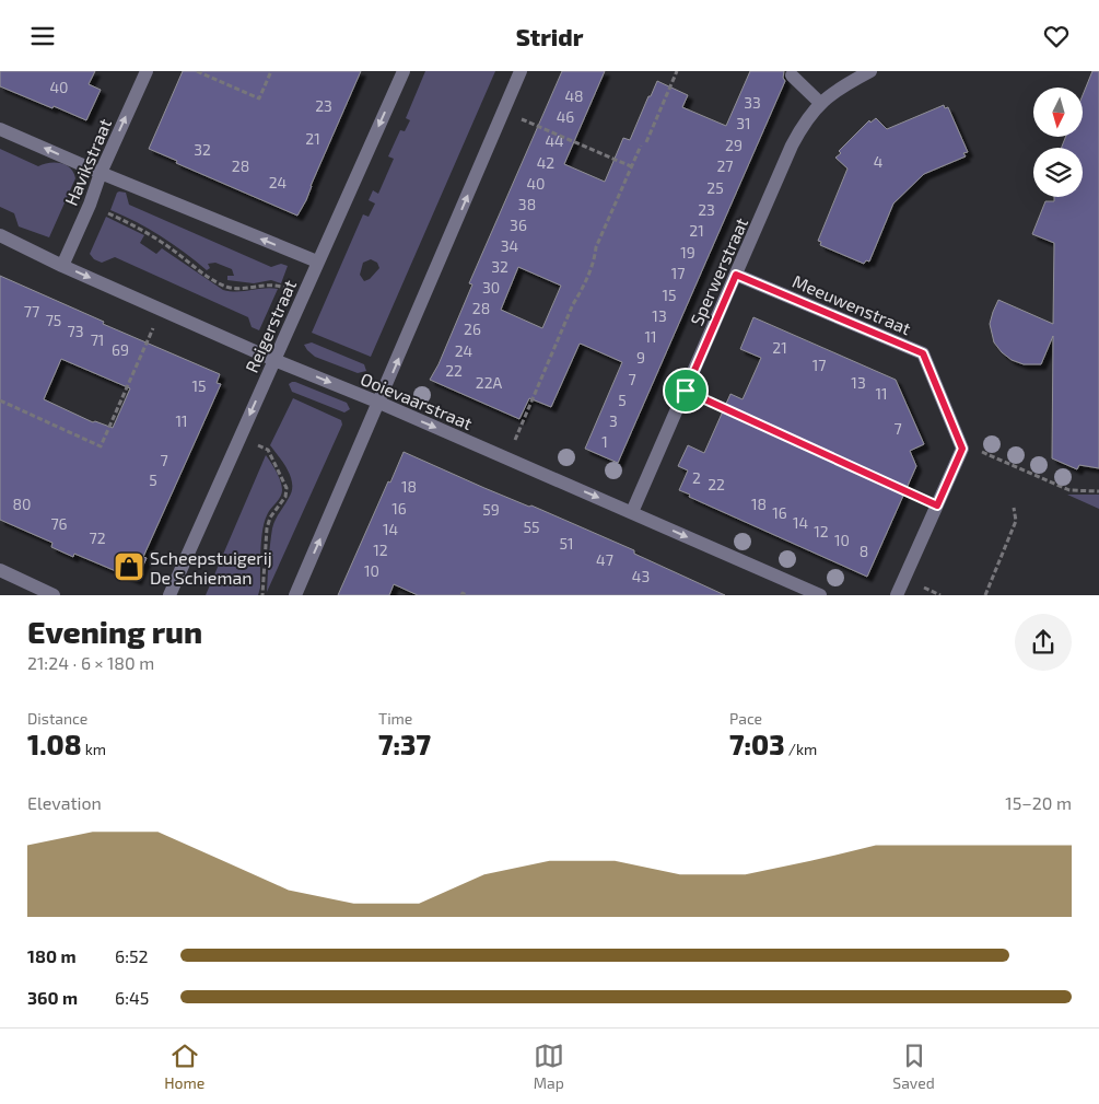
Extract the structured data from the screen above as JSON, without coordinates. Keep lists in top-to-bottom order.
{
  "streets": {
    "street": [
      "Havikstraat",
      "Sperwerstraat",
      "Meeuwenstraat",
      "Reigerstraat",
      "Ooievaarstraat"
    ]
  },
  "crossings": [
    ["Havikstraat", "Ooievaarstraat"],
    ["Sperwerstraat", "Meeuwenstraat"],
    ["Sperwerstraat", "Ooievaarstraat"],
    ["Reigerstraat", "Ooievaarstraat"]
  ],
  "one_way": ["Havikstraat", "Ooievaarstraat"],
  "places": {
    "shop": ["Scheepstuigerij De Schieman"]
  },
  "house_numbers": [
    "40",
    "48",
    "33",
    "23",
    "46",
    "31",
    "21",
    "44",
    "29",
    "32",
    "4",
    "42",
    "28",
    "27",
    "24",
    "40",
    "25",
    "38",
    "23",
    "36",
    "21",
    "34",
    "19",
    "32",
    "17",
    "30",
    "15",
    "28",
    "77",
    "13",
    "75",
    "26",
    "73",
    "11",
    "71",
    "21",
    "69",
    "24",
    "9",
    "17",
    "22",
    "7",
    "22A",
    "13",
    "15",
    "11",
    "5",
    "11",
    "3",
    "7",
    "1",
    "7",
    "2",
    "5",
    "22",
    "18",
    "80",
    "18",
    "16",
    "59",
    "16",
    "14",
    "76",
    "55",
    "14",
    "12",
    "72",
    "10",
    "51",
    "12",
    "8",
    "47",
    "10",
    "43"
  ],
  "north": "bottom",
  "page": {
    "header": "Stridr",
    "heading": ["Evening run", "21:24 · 6 × 180 m"],
    "stats": [
      ["Distance", "1.08 km"],
      ["Time", "7:37"],
      ["Pace", "7:03 /km"]
    ],
    "chart": ["Elevation", "15–20 m"],
    "list": [
      {
        "name": "180 m",
        "note": "6:52"
      },
      {
        "name": "360 m",
        "note": "6:45"
      }
    ],
    "tabs": ["Home", "Map", "Saved"]
  }
}
